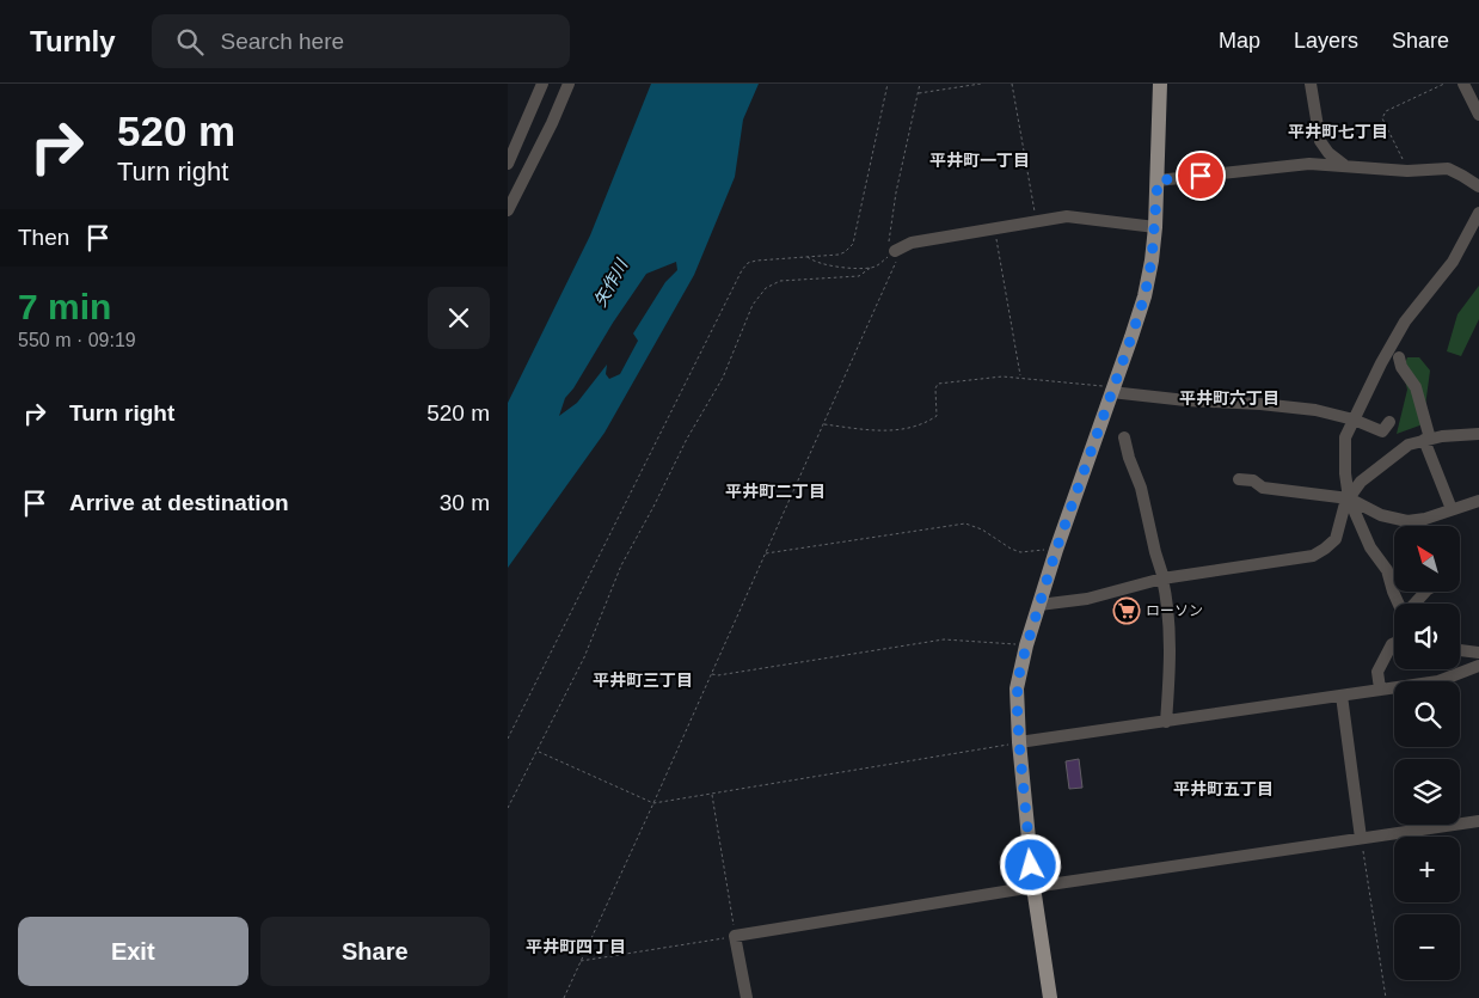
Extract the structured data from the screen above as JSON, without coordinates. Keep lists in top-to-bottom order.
{
  "districts": [
    "平井町七丁目",
    "平井町一丁目",
    "平井町六丁目",
    "平井町二丁目",
    "平井町三丁目",
    "平井町五丁目",
    "平井町四丁目"
  ],
  "water": ["矢作川"],
  "places": {
    "supermarket": ["ローソン"]
  },
  "north": "top left",
  "page": {
    "header": "Turnly",
    "search": "Search here",
    "nav": ["Map", "Layers", "Share"],
    "turn": ["520 m", "Turn right"],
    "then": "Then",
    "heading": ["7 min", "550 m · 09:19"],
    "list": [
      {
        "name": "Turn right",
        "value": "520 m"
      },
      {
        "name": "Arrive at destination",
        "value": "30 m"
      }
    ],
    "map_buttons": ["+", "−"],
    "buttons": ["Exit", "Share"]
  }
}
